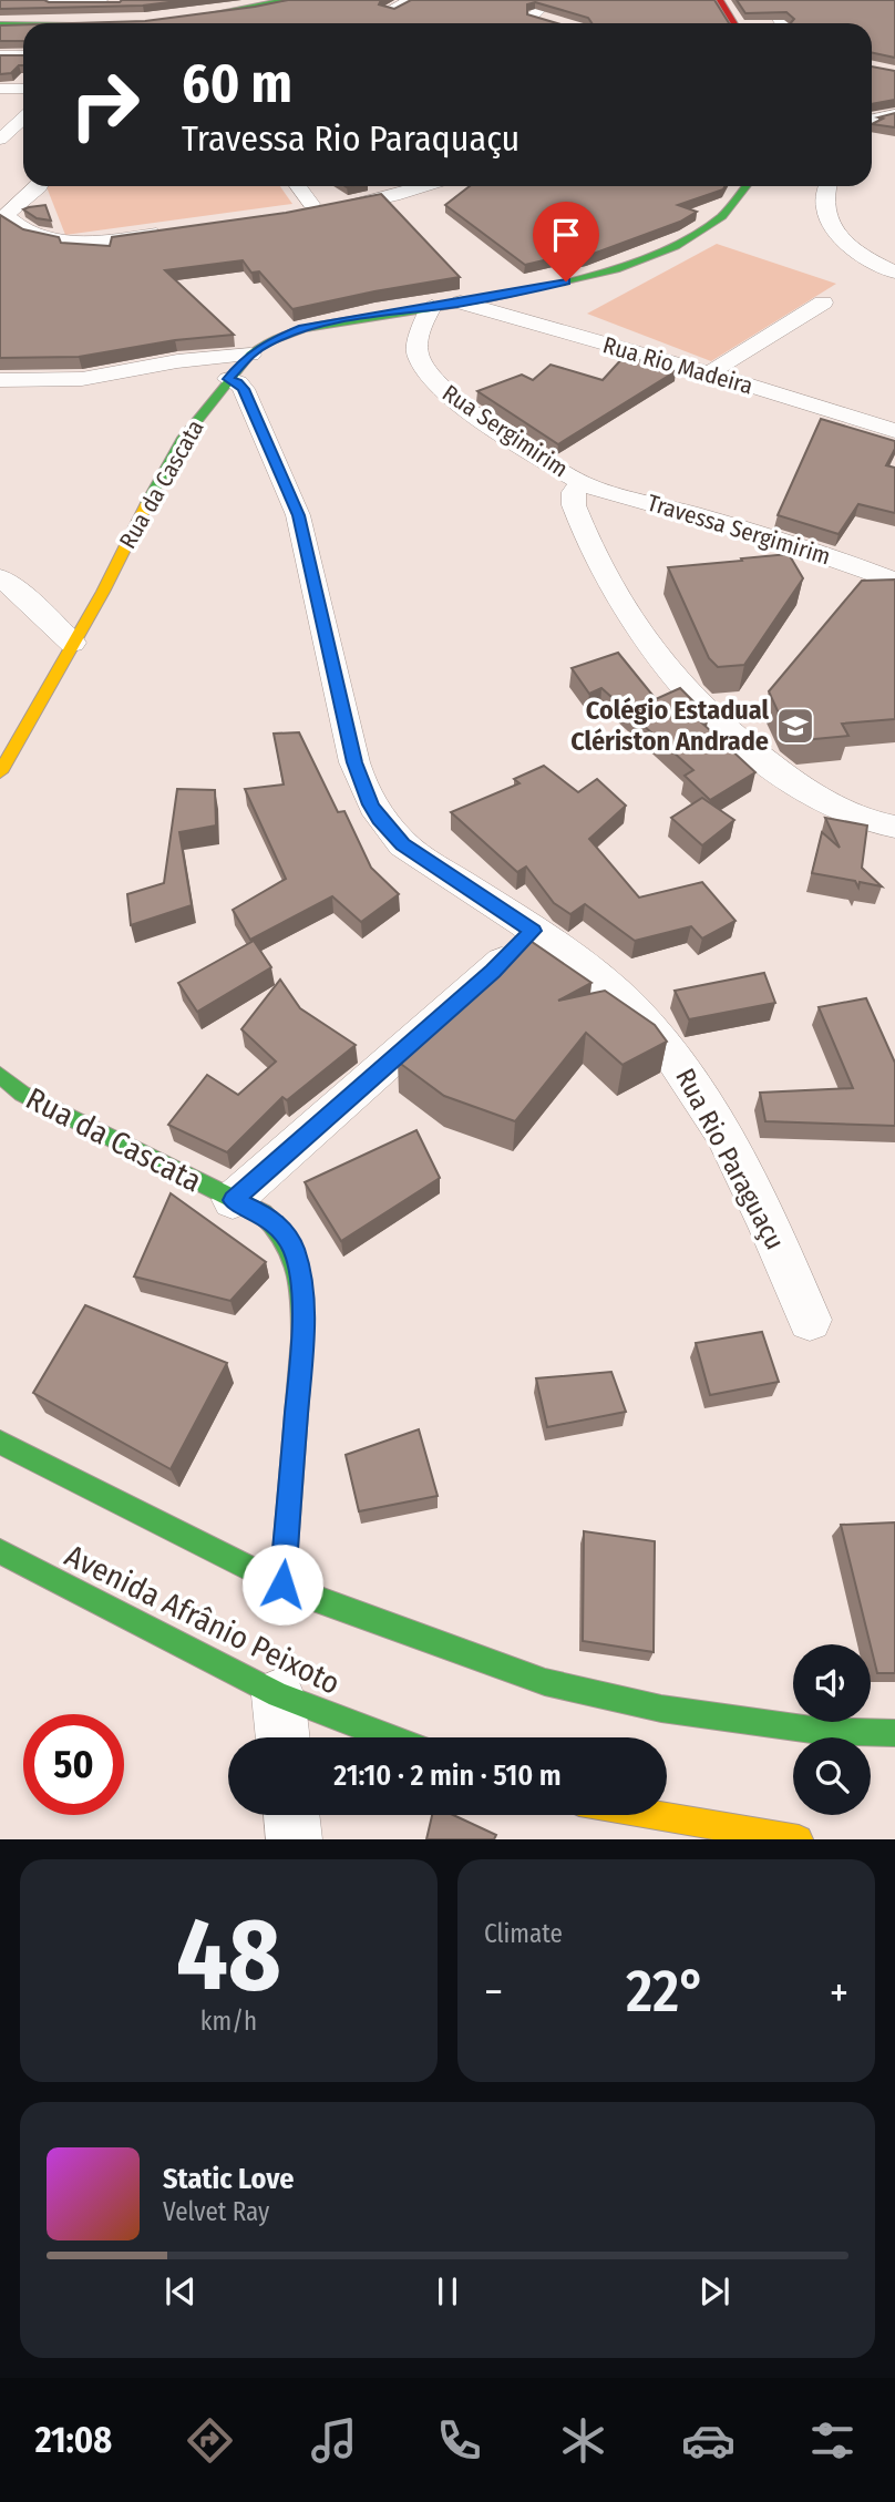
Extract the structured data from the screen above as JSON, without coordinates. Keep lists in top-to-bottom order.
{
  "streets": {
    "main road": ["Rua da Cascata", "Avenida Afrânio Peixoto"],
    "street": [
      "Rua Rio Madeira",
      "Rua Sergimirim",
      "Travessa Sergimirim",
      "Rua Rio Paraguaçu"
    ]
  },
  "crossings": [
    ["Rua Rio Madeira", "Rua da Cascata"],
    ["Rua Sergimirim", "Rua da Cascata"],
    ["Rua Sergimirim", "Travessa Sergimirim"],
    ["Rua da Cascata", "Rua Rio Paraguaçu"]
  ],
  "places": {
    "school or university": ["Colégio Estadual Clériston Andrade"]
  },
  "page": {
    "turn": ["60 m", "Travessa Rio Paraquaçu"],
    "limit": "50",
    "trip": "21:10 · 2 min · 510 m",
    "tile": [
      ["48", "km/h"],
      "Climate"
    ],
    "heat": ["−", "22°", "+"],
    "song": ["Static Love", "Velvet Ray"],
    "tabs": "21:08"
  }
}
